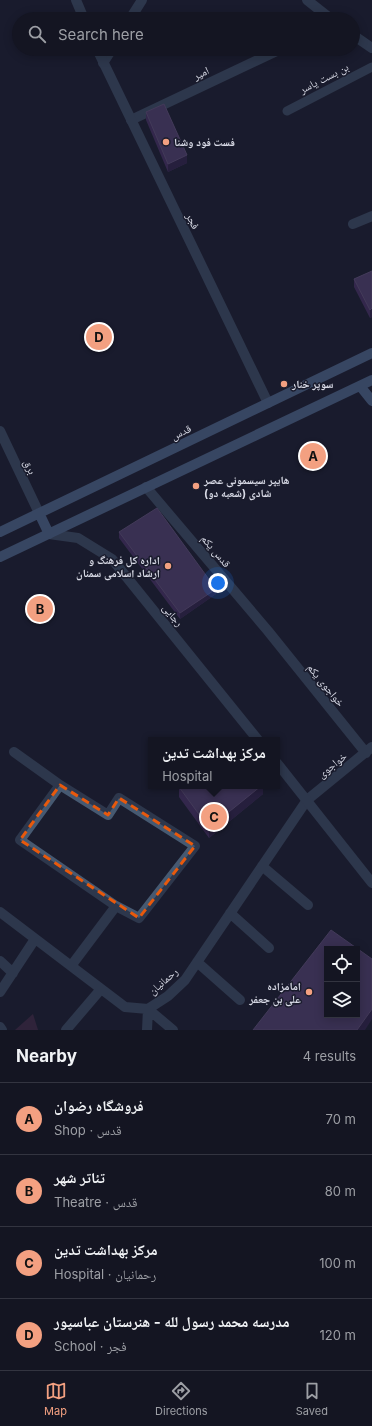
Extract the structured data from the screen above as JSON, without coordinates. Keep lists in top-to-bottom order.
{
  "streets": {
    "main road": ["قدس"],
    "street": [
      "امیر",
      "فجر",
      "برق",
      "قدس یکم",
      "رجایی",
      "خواجوی یکم",
      "خواجوی",
      "رحمانیان"
    ],
    "lane": ["بن بست یاسر"]
  },
  "crossings": [
    ["امیر", "فجر"],
    ["فجر", "قدس"],
    ["قدس", "برق"],
    ["قدس یکم", "خواجوی یکم"],
    ["خواجوی یکم", "خواجوی"],
    ["خواجوی", "رحمانیان"]
  ],
  "places": [
    "فست فود وشنا",
    "سوپر خنار",
    "هایپر سیسمونی عصر شادی (شعبه دو)",
    "اداره کل فرهنگ و ارشاد اسلامی سمنان",
    "امامزاده علی بن جعفر"
  ],
  "page": {
    "search": "Search here",
    "pins": [
      "D",
      "A",
      "B",
      "C"
    ],
    "popup": ["مرکز بهداشت تدین", "Hospital"],
    "heading": ["Nearby", "4 results"],
    "list": [
      {
        "mark": "A",
        "name": "فروشگاه رضوان",
        "note": "Shop · قدس",
        "value": "70 m"
      },
      {
        "mark": "B",
        "name": "تئاتر شهر",
        "note": "Theatre · قدس",
        "value": "80 m"
      },
      {
        "mark": "C",
        "name": "مرکز بهداشت تدین",
        "note": "Hospital · رحمانیان",
        "value": "100 m"
      },
      {
        "mark": "D",
        "name": "مدرسه محمد رسول لله - هنرستان عباسپور",
        "note": "School · فجر",
        "value": "120 m"
      }
    ],
    "nav": ["Map", "Directions", "Saved"]
  }
}
